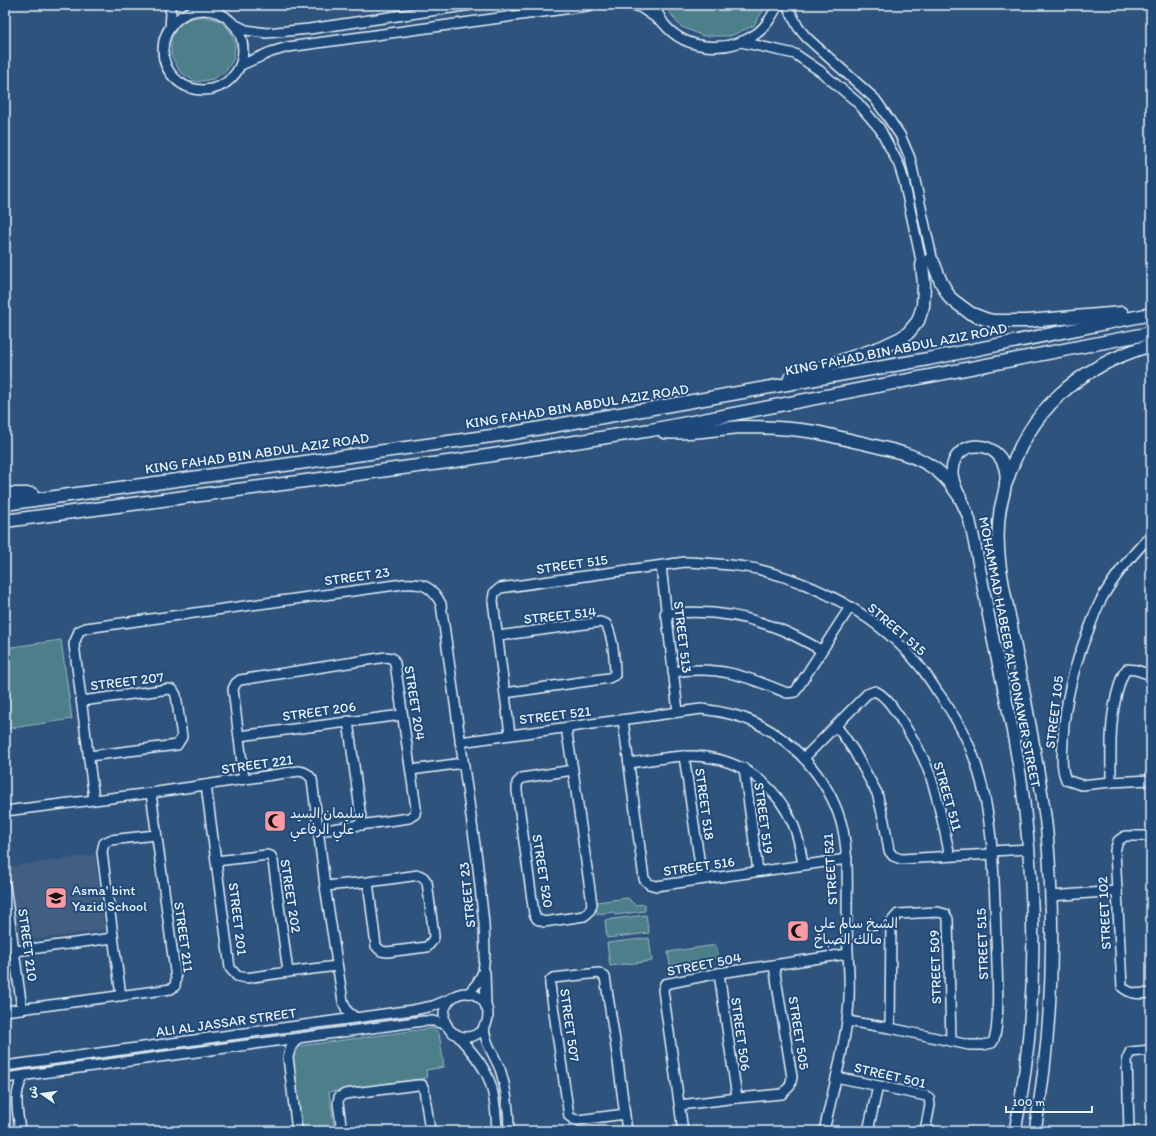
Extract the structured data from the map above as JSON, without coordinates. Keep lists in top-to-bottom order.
{
  "streets": {
    "highway": ["KING FAHAD BIN ABDUL AZIZ ROAD"],
    "main road": ["MOHAMMAD HABEEB AL MONAWER STREET"],
    "street": [
      "STREET 515",
      "STREET 23",
      "STREET 514",
      "STREET 513",
      "STREET 207",
      "STREET 204",
      "STREET 206",
      "STREET 105",
      "STREET 521",
      "STREET 221",
      "STREET 511",
      "STREET 518",
      "STREET 519",
      "STREET 516",
      "STREET 520",
      "STREET 202",
      "STREET 102",
      "STREET 201",
      "STREET 211",
      "STREET 210",
      "STREET 504",
      "STREET 509",
      "ALI AL JASSAR STREET",
      "STREET 507",
      "STREET 505",
      "STREET 506",
      "STREET 501"
    ]
  },
  "crossings": [
    ["STREET 515", "STREET 514"],
    ["STREET 515", "STREET 513"],
    ["STREET 515", "STREET 521"],
    ["STREET 515", "STREET 509"],
    ["STREET 23", "STREET 207"],
    ["STREET 23", "STREET 521"],
    ["STREET 23", "STREET 221"],
    ["STREET 23", "ALI AL JASSAR STREET"],
    ["STREET 513", "STREET 521"],
    ["STREET 204", "STREET 206"],
    ["STREET 204", "STREET 221"],
    ["STREET 521", "STREET 511"],
    ["STREET 521", "STREET 516"],
    ["STREET 521", "STREET 520"],
    ["STREET 521", "STREET 504"],
    ["STREET 521", "STREET 501"],
    ["STREET 221", "STREET 201"],
    ["STREET 221", "STREET 211"],
    ["STREET 221", "ALI AL JASSAR STREET"],
    ["STREET 518", "STREET 516"],
    ["STREET 519", "STREET 516"],
    ["STREET 202", "STREET 201"],
    ["STREET 211", "STREET 210"],
    ["STREET 504", "STREET 505"],
    ["STREET 504", "STREET 506"],
    ["STREET 505", "STREET 506"]
  ],
  "places": {
    "mosque": ["سليمان السيد علي الرفاعي", "الشيخ سالم علي مالك الصباح"],
    "school or university": ["Asma' bint Yazid School"]
  },
  "scale_bar": "100 m",
  "north": "left"
}
